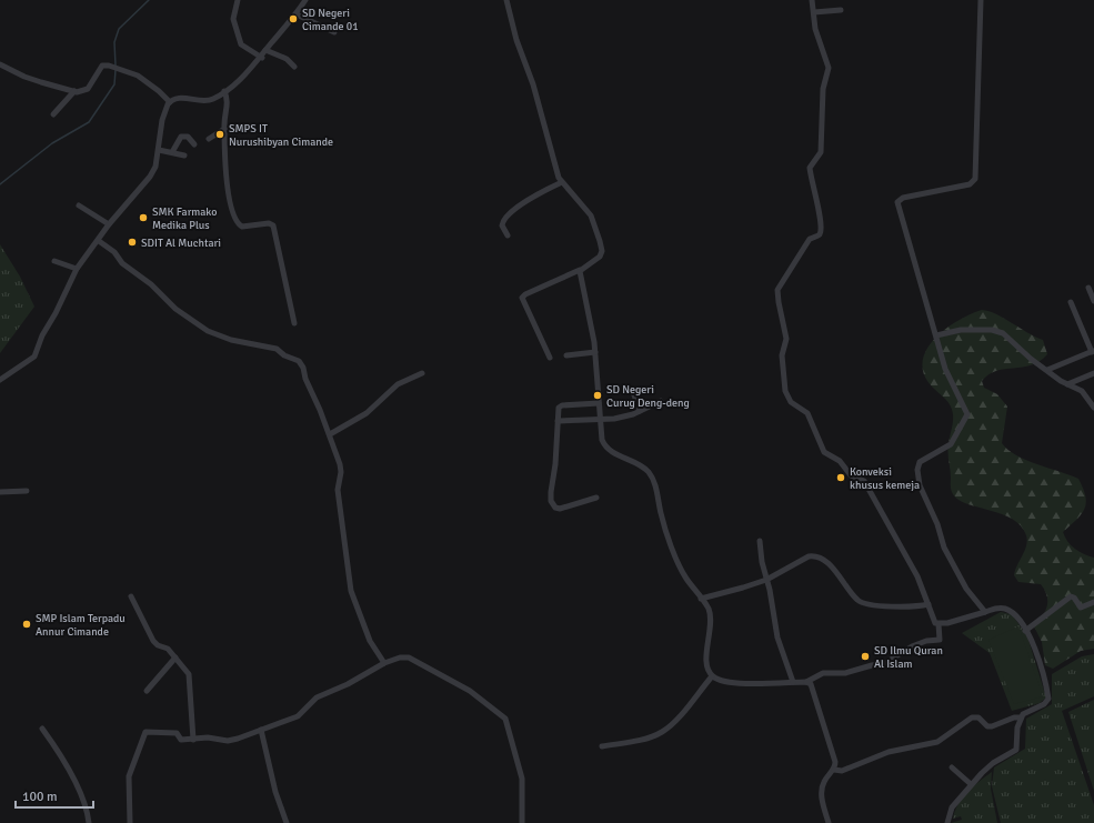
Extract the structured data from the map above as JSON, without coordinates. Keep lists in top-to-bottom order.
{
  "places": [
    "SD Negeri Cimande 01",
    "SMPS IT Nurushibyan Cimande",
    "SMK Farmako Medika Plus",
    "SDIT Al Muchtari",
    "SD Negeri Curug Deng-deng",
    "Konveksi khusus kemeja",
    "SMP Islam Terpadu Annur Cimande",
    "SD Ilmu Quran Al Islam"
  ],
  "scale_bar": "100 m"
}
